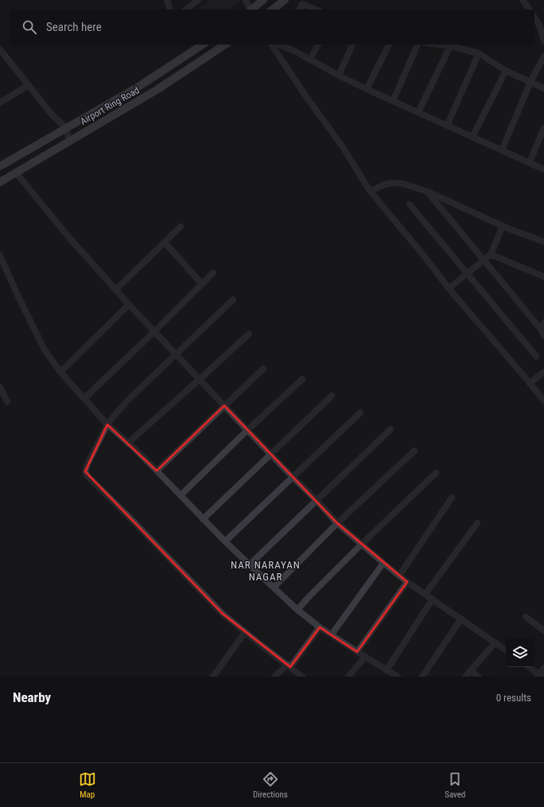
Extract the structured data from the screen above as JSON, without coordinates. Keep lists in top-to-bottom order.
{
  "streets": {
    "main road": ["Airport Ring Road"]
  },
  "districts": ["NAR NARAYAN NAGAR"],
  "page": {
    "search": "Search here",
    "heading": ["Nearby", "0 results"],
    "nav": ["Map", "Directions", "Saved"]
  }
}
